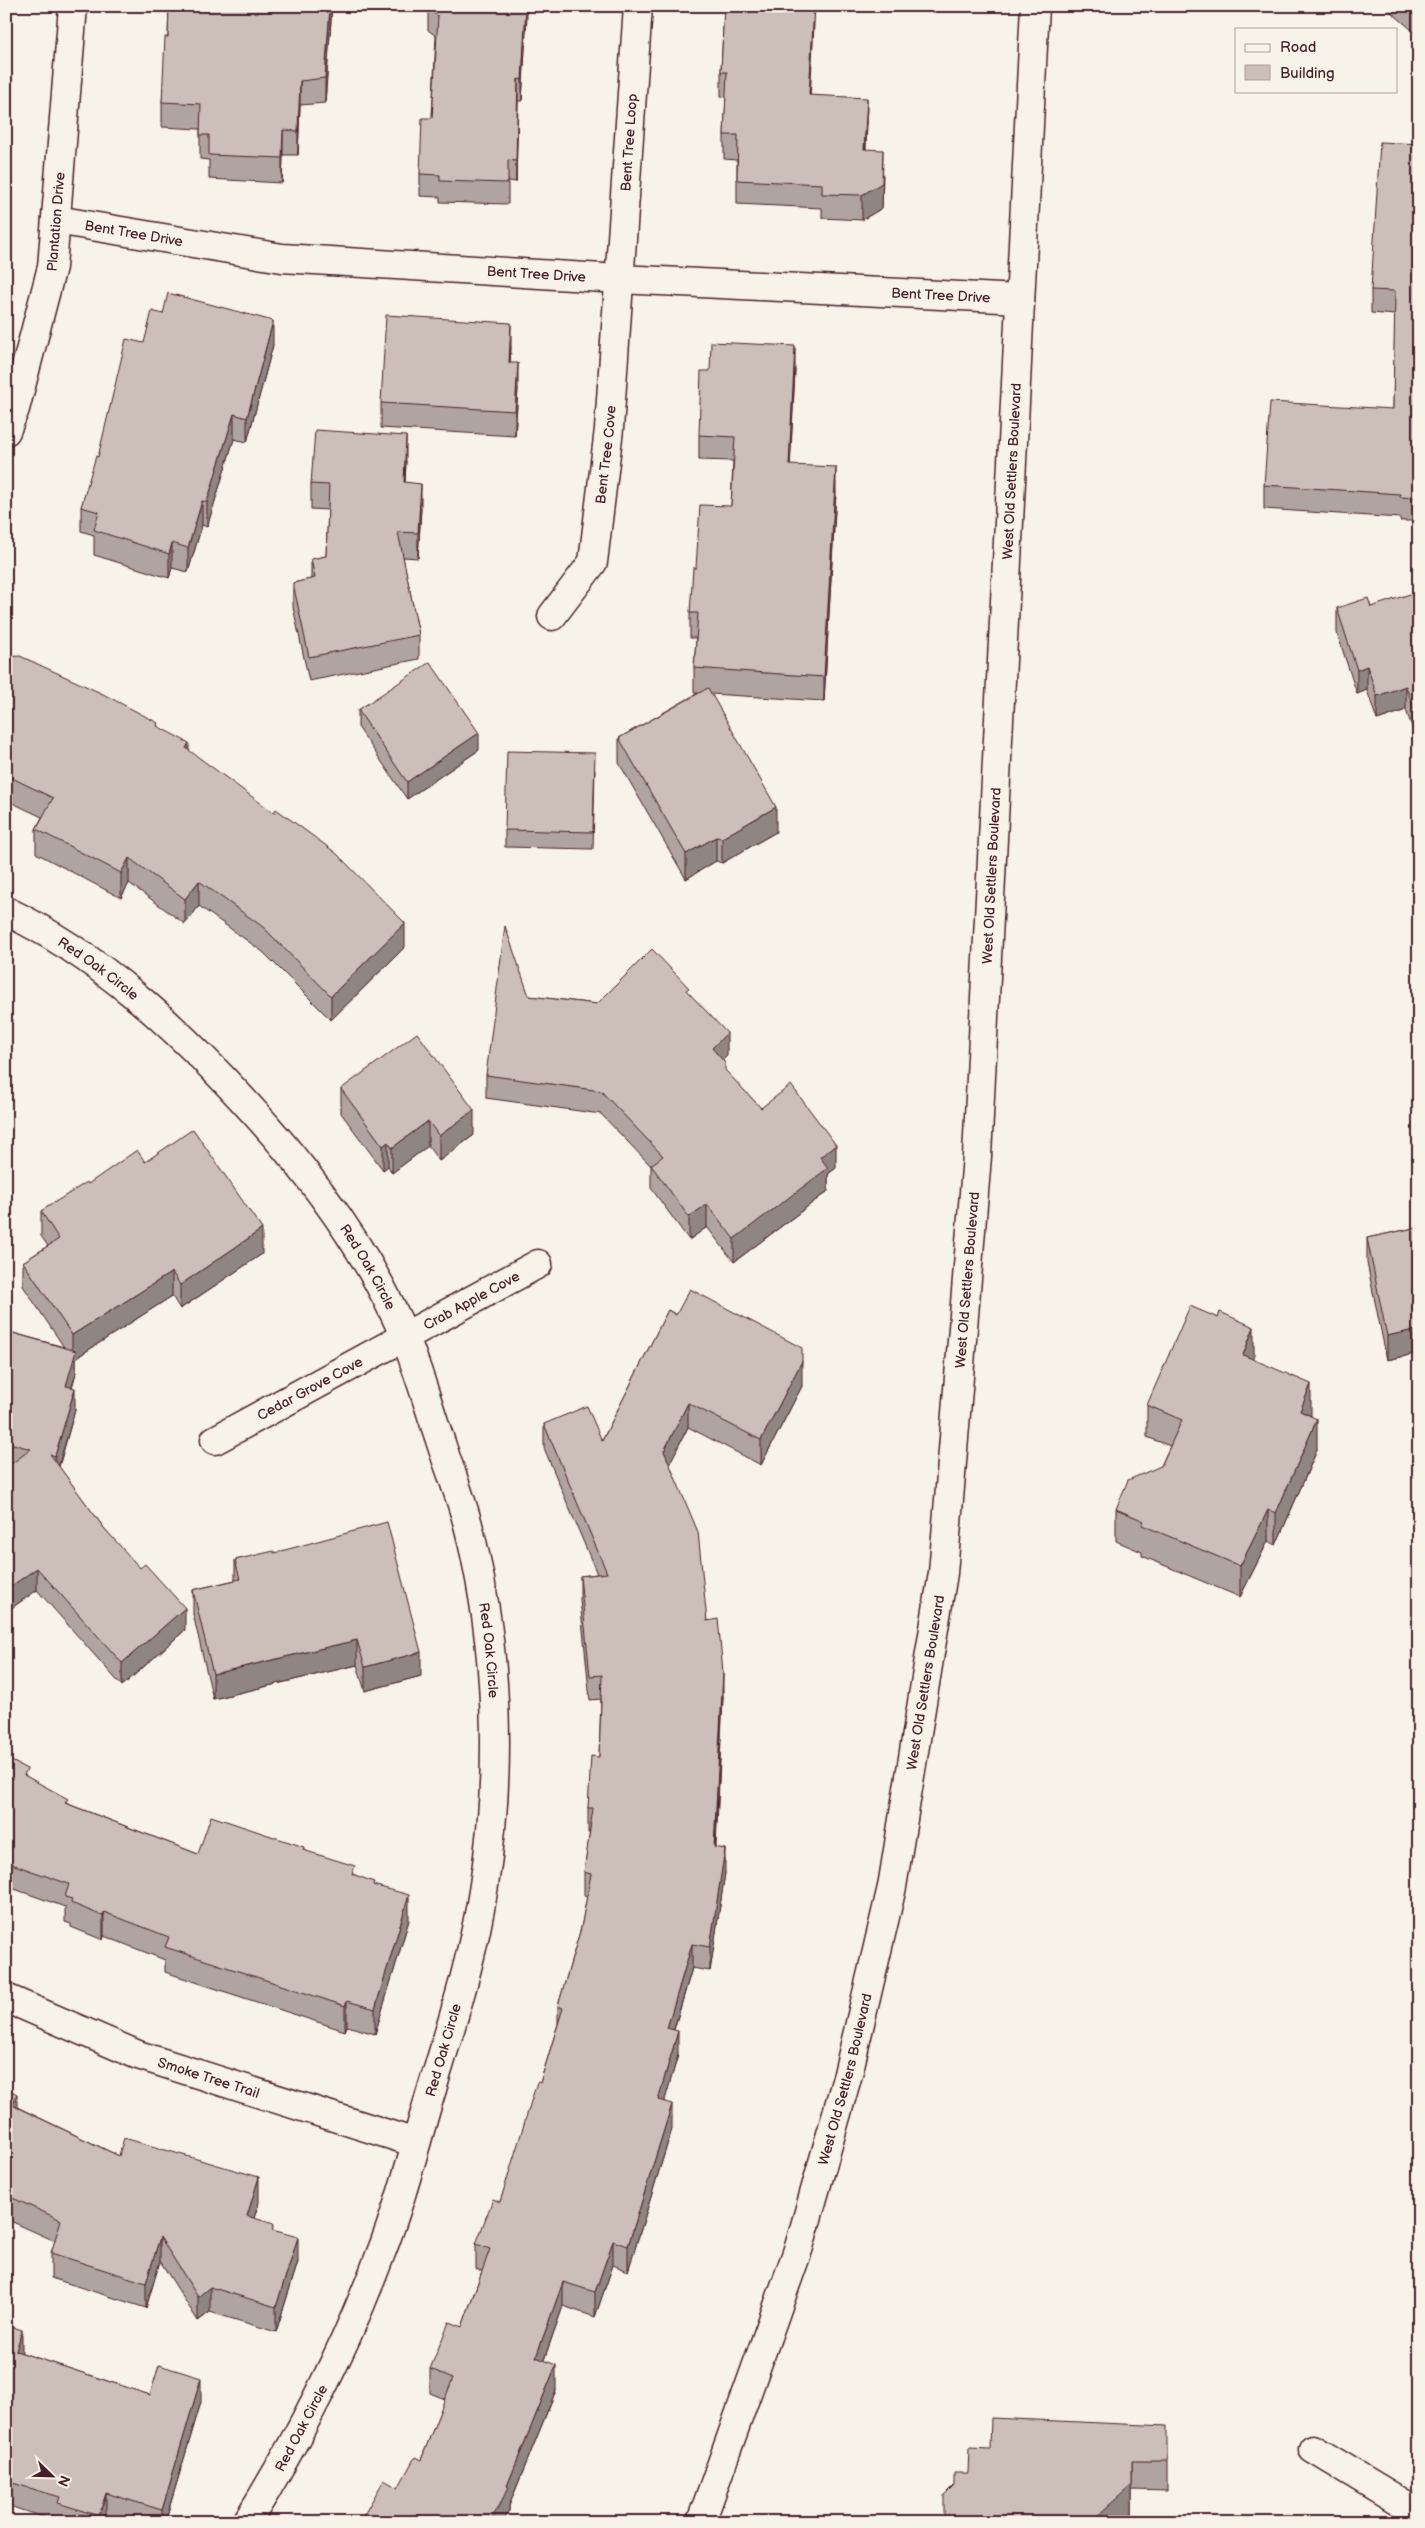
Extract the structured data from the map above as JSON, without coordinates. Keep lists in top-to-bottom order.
{
  "streets": {
    "street": [
      "Bent Tree Loop",
      "Plantation Drive",
      "Bent Tree Drive",
      "Bent Tree Cove",
      "West Old Settlers Boulevard",
      "Red Oak Circle",
      "Crab Apple Cove",
      "Cedar Grove Cove",
      "Smoke Tree Trail"
    ]
  },
  "crossings": [
    ["Bent Tree Loop", "Bent Tree Drive"],
    ["Bent Tree Loop", "Bent Tree Cove"],
    ["Plantation Drive", "Bent Tree Drive"],
    ["Bent Tree Drive", "Bent Tree Cove"],
    ["Bent Tree Drive", "West Old Settlers Boulevard"],
    ["Red Oak Circle", "Crab Apple Cove"],
    ["Red Oak Circle", "Cedar Grove Cove"],
    ["Red Oak Circle", "Smoke Tree Trail"],
    ["Crab Apple Cove", "Cedar Grove Cove"]
  ],
  "legend": ["Road", "Building"],
  "north": "bottom right"
}
